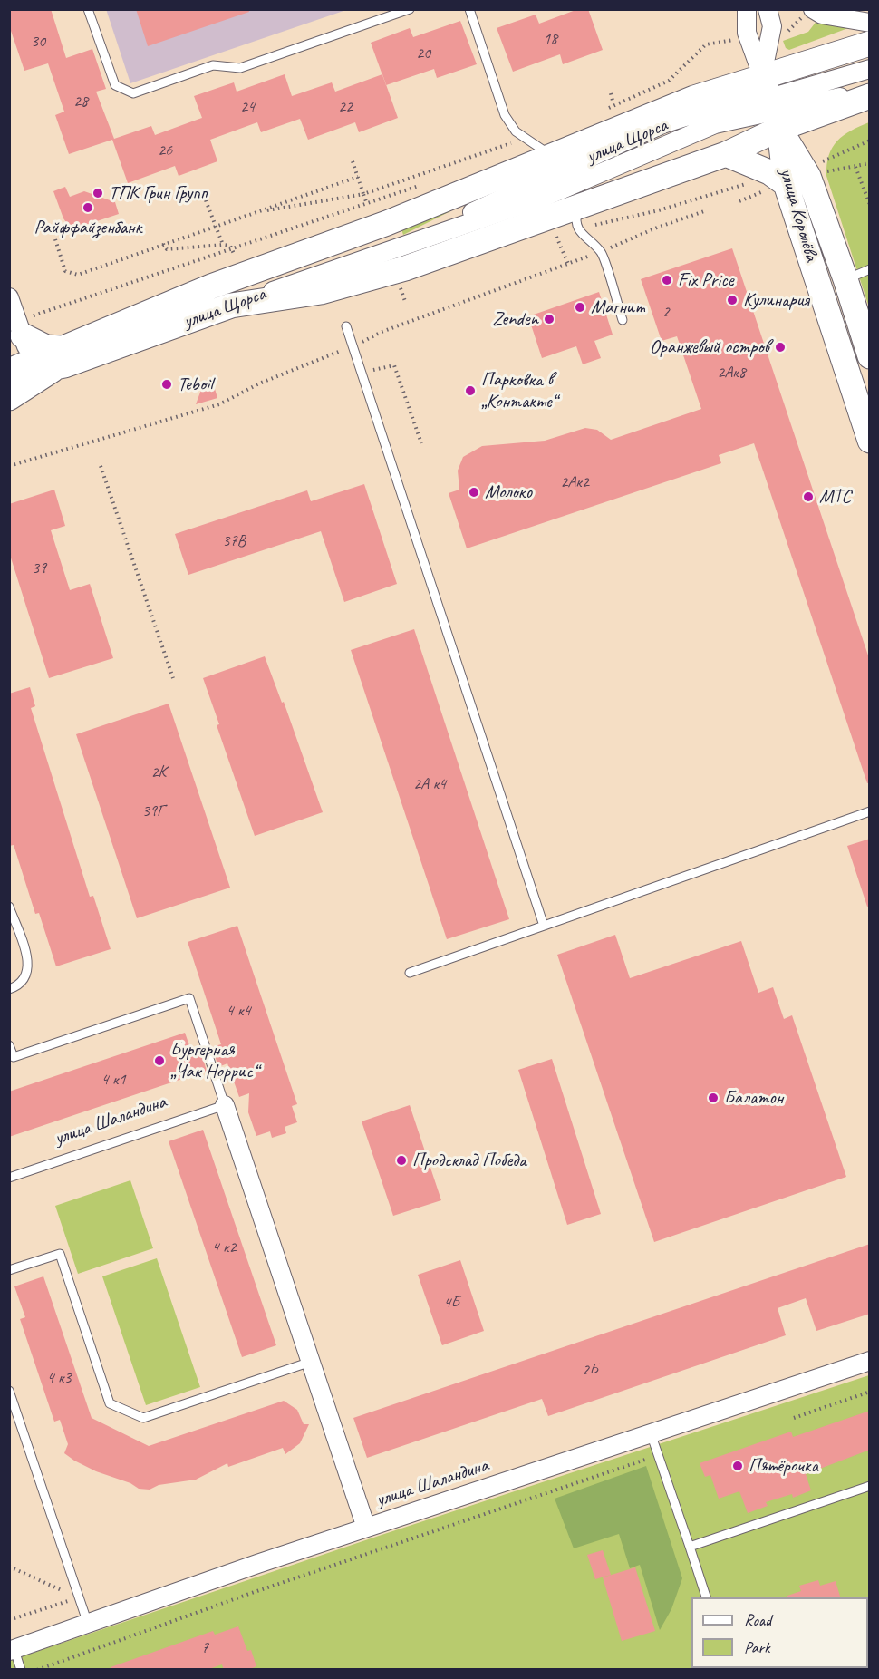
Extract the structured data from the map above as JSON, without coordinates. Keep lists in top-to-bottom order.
{
  "streets": {
    "main road": ["улица Щорса", "улица Королёва"],
    "street": ["улица Шаландина"]
  },
  "crossings": [
    ["улица Щорса", "улица Королёва"]
  ],
  "places": [
    "ТПК Грин Групп",
    "Райффайзенбанк",
    "Fix Price",
    "Кулинария",
    "Магнит",
    "Zenden",
    "Оранжевый остров",
    "Teboil",
    "Парковка в „Контакте“",
    "Молоко",
    "МТС",
    "Бургерная „Чак Норрис“",
    "Балатон",
    "Продсклад Победа",
    "Пятёрочка"
  ],
  "house_numbers": [
    "18",
    "30",
    "20",
    "28",
    "24",
    "22",
    "26",
    "2",
    "2Ак8",
    "2Ак2",
    "37В",
    "39",
    "2К",
    "2А к4",
    "39Г",
    "4 к4",
    "4 к1",
    "4 к2",
    "4Б",
    "2Б",
    "4 к3",
    "7"
  ],
  "legend": ["Road", "Park"]
}
